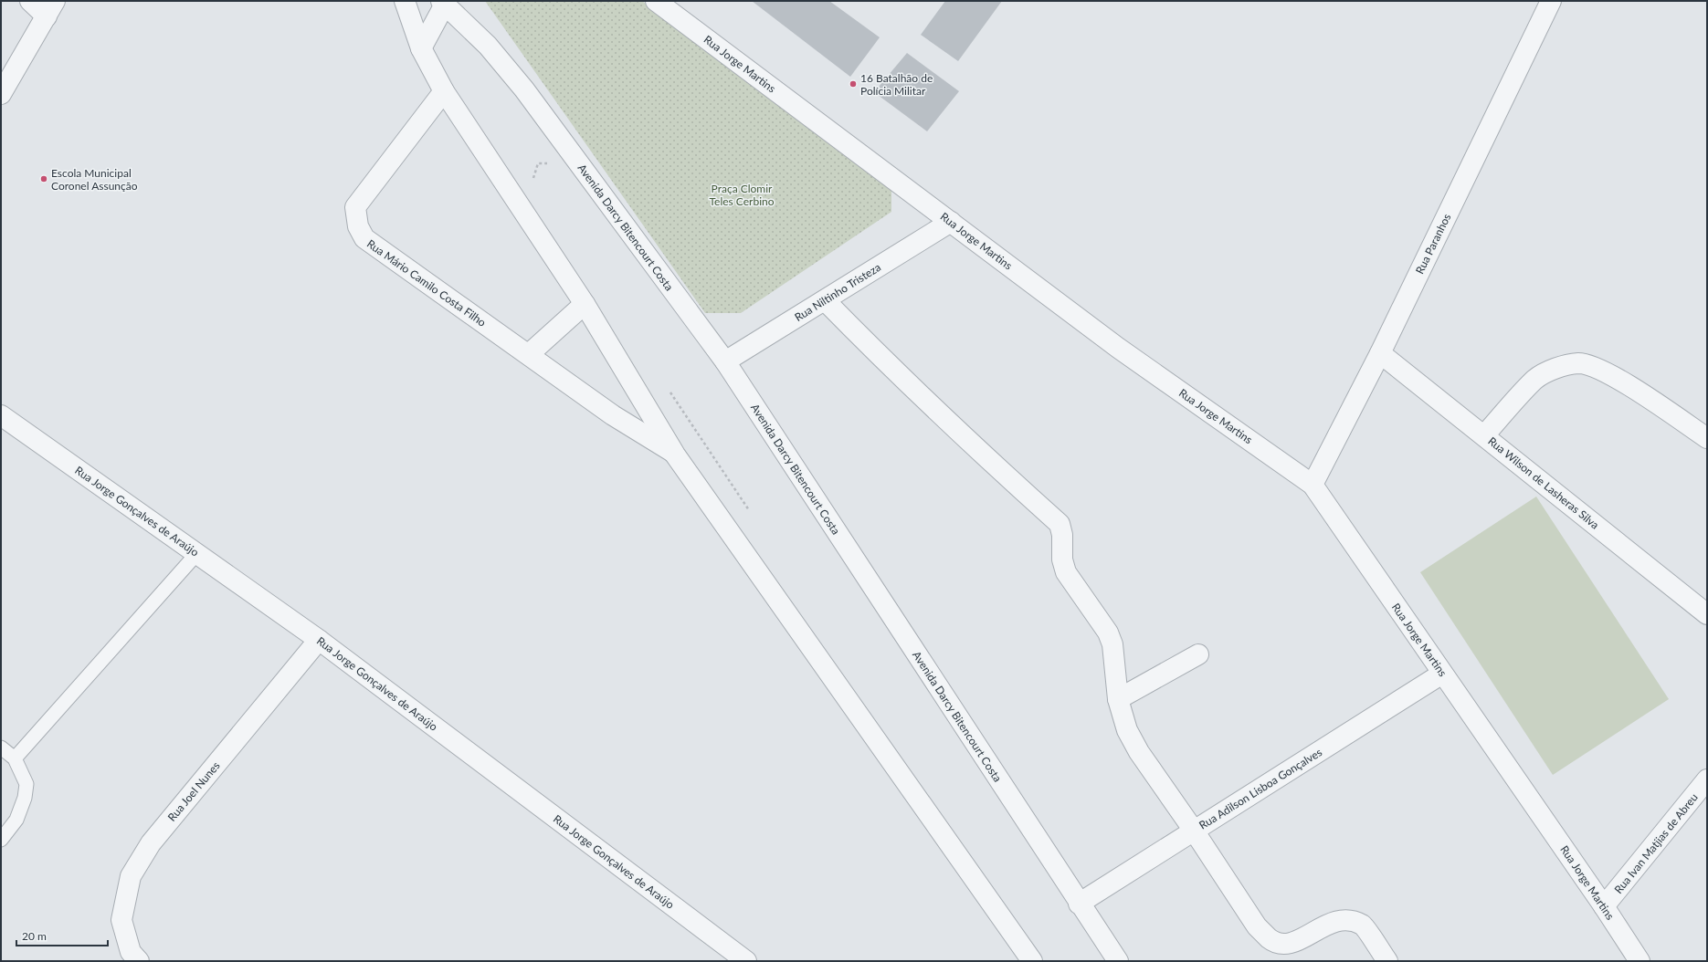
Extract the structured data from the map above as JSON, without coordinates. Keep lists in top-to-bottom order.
{
  "streets": {
    "street": [
      "Rua Jorge Martins",
      "Avenida Darcy Bitencourt Costa",
      "Rua Paranhos",
      "Rua Mário Camilo Costa Filho",
      "Rua Niltinho Tristeza",
      "Rua Wilson de Lasheras Silva",
      "Rua Jorge Gonçalves de Araújo",
      "Rua Adilson Lisboa Gonçalves",
      "Rua Joel Nunes",
      "Rua Ivan Matjias de Abreu"
    ]
  },
  "crossings": [
    ["Rua Jorge Martins", "Rua Paranhos"],
    ["Rua Jorge Martins", "Rua Niltinho Tristeza"],
    ["Rua Jorge Martins", "Rua Adilson Lisboa Gonçalves"],
    ["Rua Jorge Martins", "Rua Ivan Matjias de Abreu"],
    ["Avenida Darcy Bitencourt Costa", "Rua Niltinho Tristeza"],
    ["Avenida Darcy Bitencourt Costa", "Rua Adilson Lisboa Gonçalves"],
    ["Rua Paranhos", "Rua Wilson de Lasheras Silva"],
    ["Rua Jorge Gonçalves de Araújo", "Rua Joel Nunes"]
  ],
  "parks": ["Praça Clomir Teles Cerbino"],
  "places": ["16 Batalhão de Polícia Militar", "Escola Municipal Coronel Assunção"],
  "scale_bar": "20 m"
}
